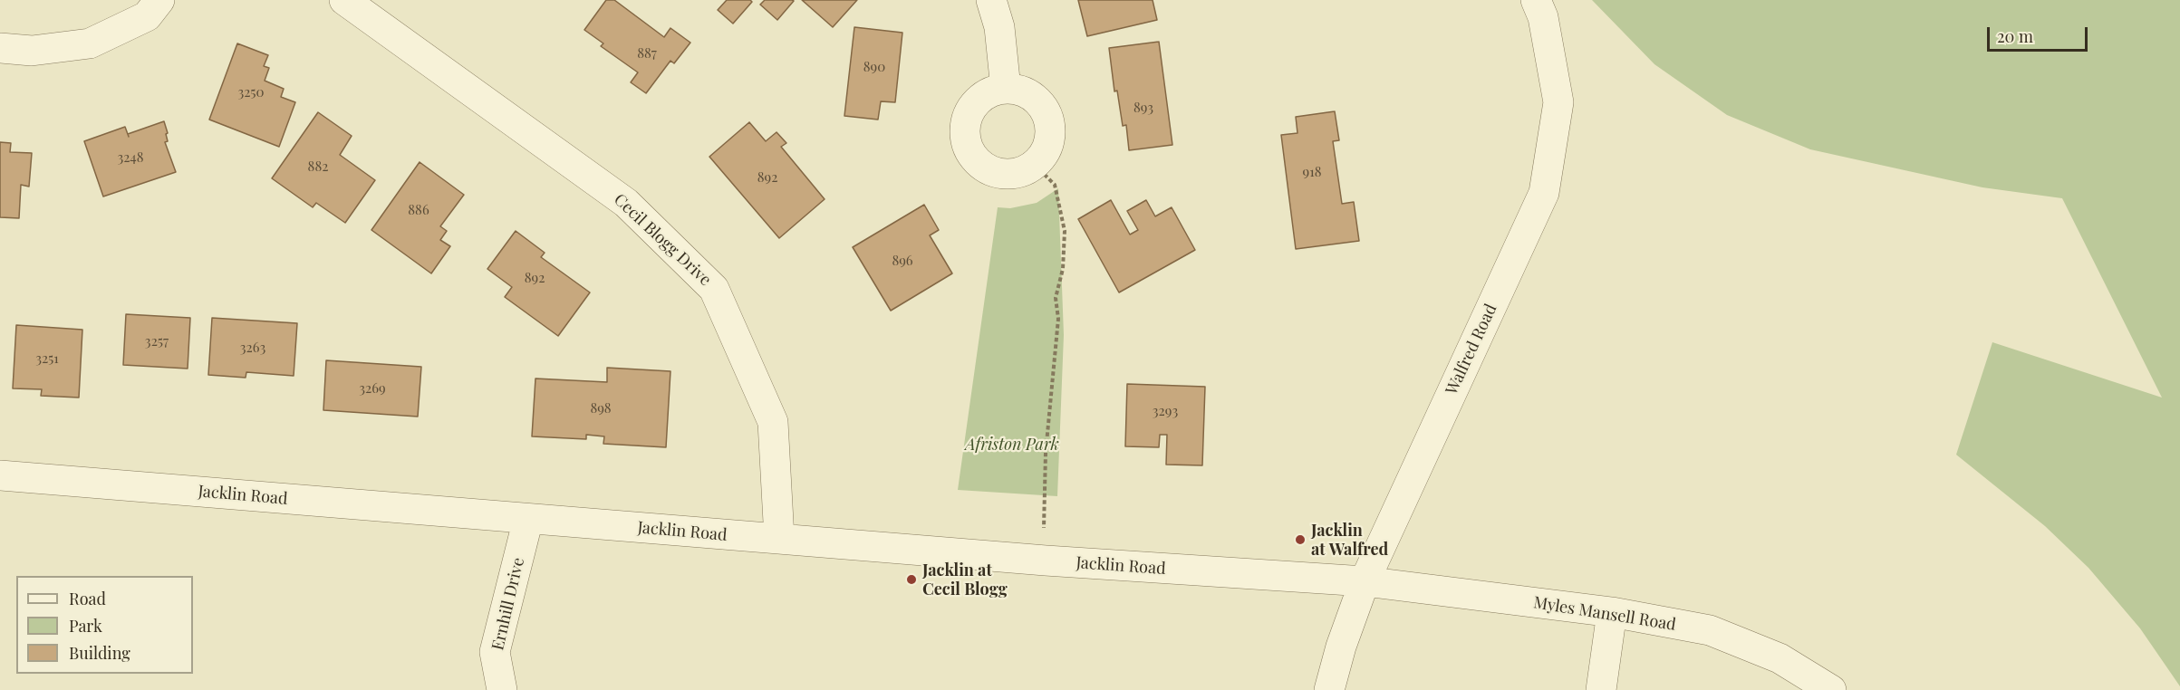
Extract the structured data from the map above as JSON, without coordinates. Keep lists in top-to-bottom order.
{
  "streets": {
    "street": [
      "Cecil Blogg Drive",
      "Walfred Road",
      "Jacklin Road",
      "Ernhill Drive",
      "Myles Mansell Road"
    ]
  },
  "crossings": [
    ["Cecil Blogg Drive", "Jacklin Road"],
    ["Walfred Road", "Jacklin Road"],
    ["Walfred Road", "Myles Mansell Road"],
    ["Jacklin Road", "Ernhill Drive"],
    ["Jacklin Road", "Myles Mansell Road"]
  ],
  "parks": ["Afriston Park"],
  "places": ["Jacklin at Walfred", "Jacklin at Cecil Blogg"],
  "house_numbers": [
    "887",
    "890",
    "3250",
    "893",
    "3248",
    "882",
    "918",
    "892",
    "886",
    "896",
    "892",
    "3257",
    "3263",
    "3251",
    "3269",
    "898",
    "3293"
  ],
  "legend": ["Road", "Park", "Building"],
  "scale_bar": "20 m"
}
